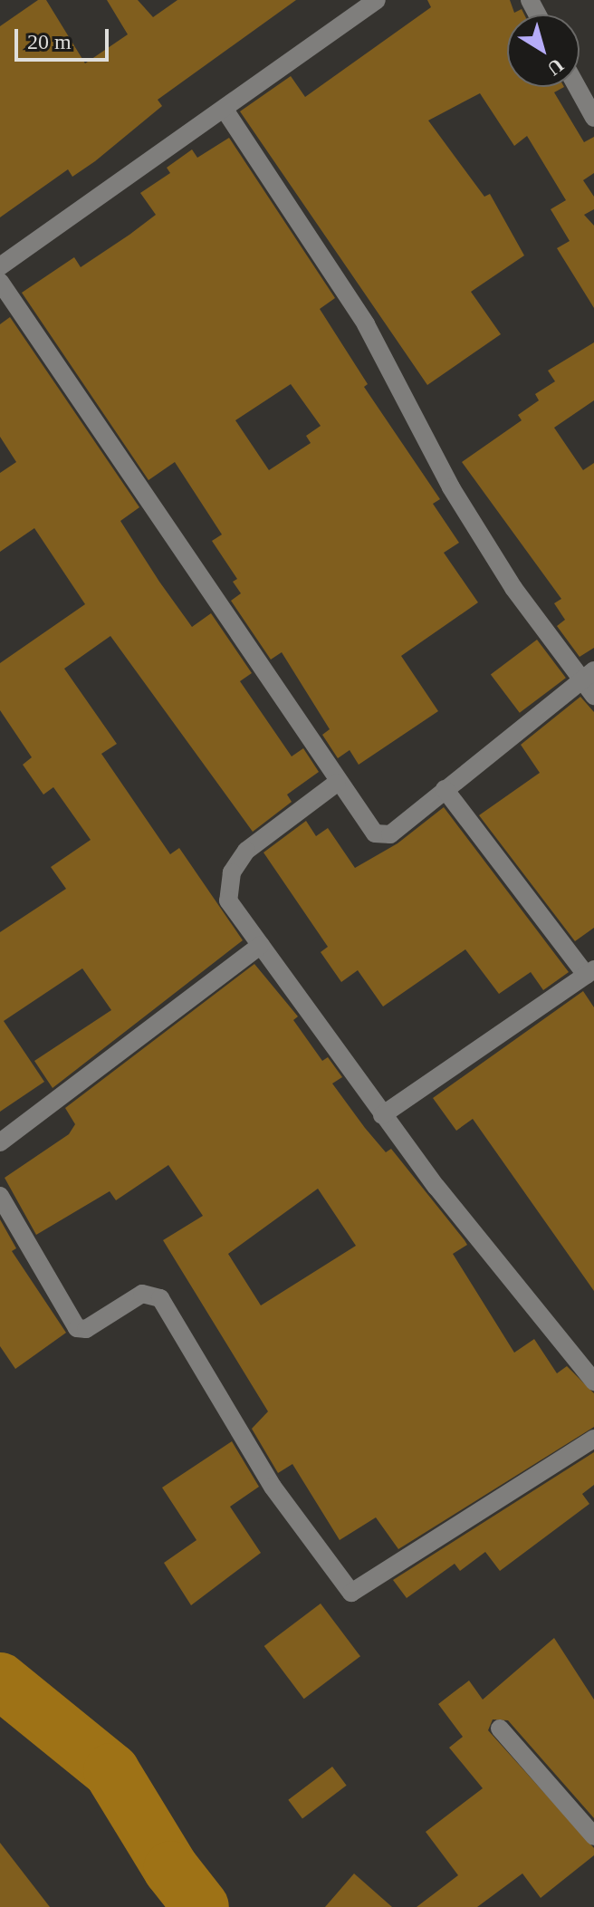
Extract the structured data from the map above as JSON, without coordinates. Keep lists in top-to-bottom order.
{
  "scale_bar": "20 m",
  "north": "bottom right"
}
